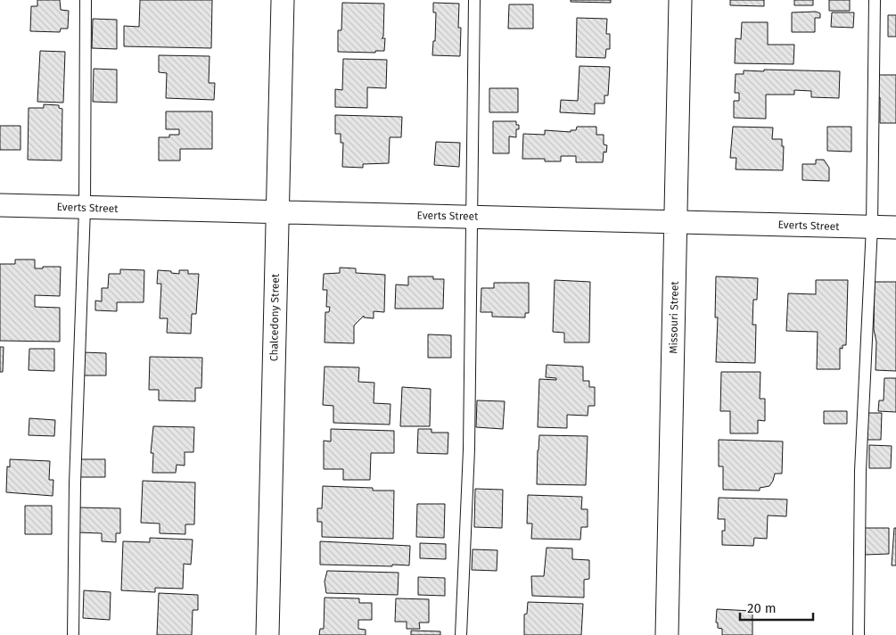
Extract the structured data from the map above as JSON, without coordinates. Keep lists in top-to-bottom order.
{
  "streets": {
    "street": ["Everts Street", "Chalcedony Street", "Missouri Street"]
  },
  "crossings": [
    ["Everts Street", "Chalcedony Street"],
    ["Everts Street", "Missouri Street"]
  ],
  "scale_bar": "20 m"
}
